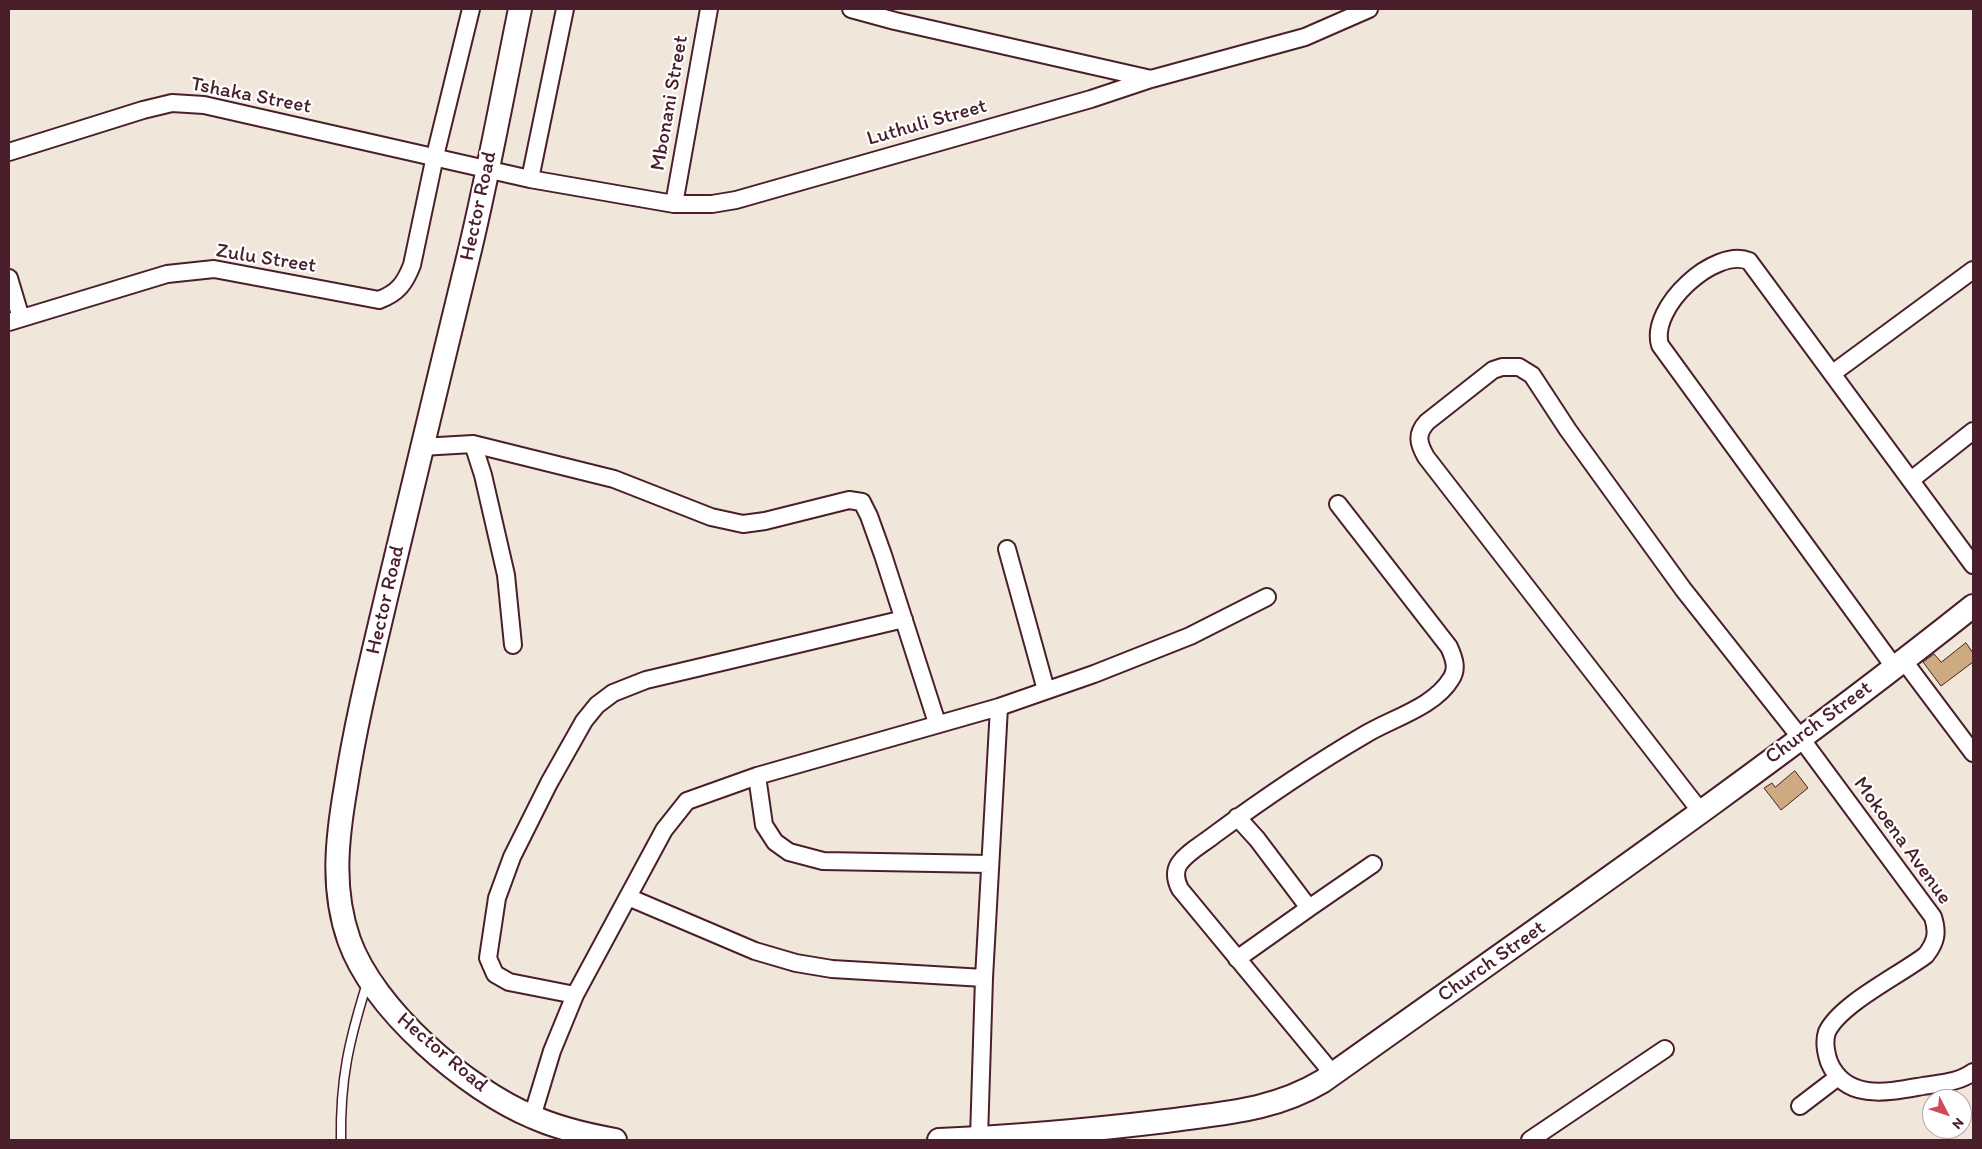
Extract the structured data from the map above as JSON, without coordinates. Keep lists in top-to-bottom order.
{
  "streets": {
    "street": [
      "Tshaka Street",
      "Mbonani Street",
      "Luthuli Street",
      "Hector Road",
      "Zulu Street",
      "Church Street",
      "Mokoena Avenue"
    ]
  },
  "crossings": [
    ["Tshaka Street", "Luthuli Street"],
    ["Tshaka Street", "Hector Road"],
    ["Tshaka Street", "Zulu Street"],
    ["Mbonani Street", "Luthuli Street"],
    ["Luthuli Street", "Hector Road"],
    ["Church Street", "Mokoena Avenue"]
  ],
  "north": "bottom right"
}
